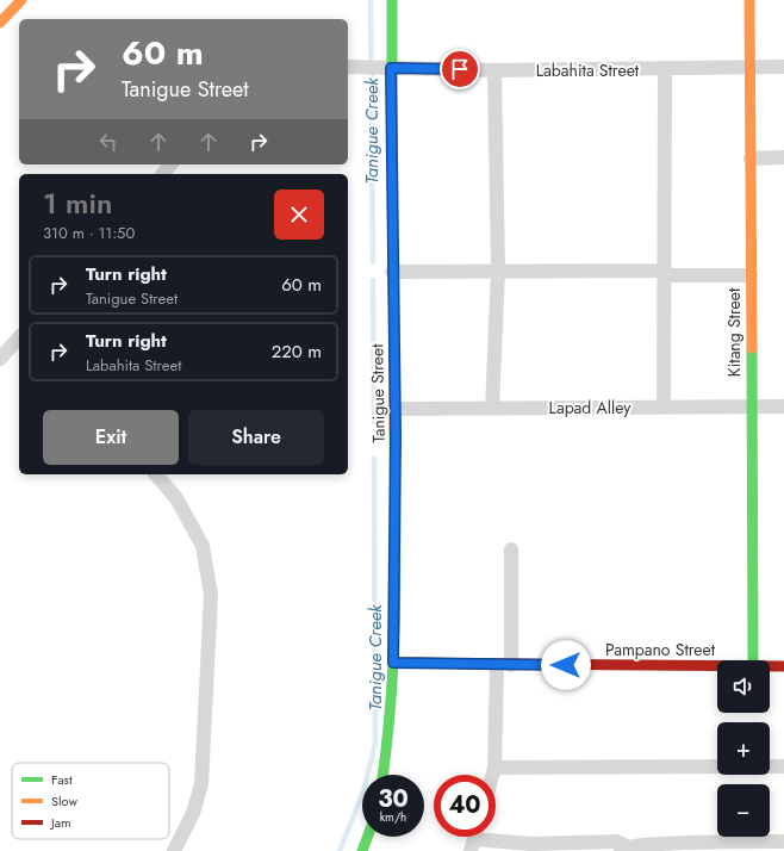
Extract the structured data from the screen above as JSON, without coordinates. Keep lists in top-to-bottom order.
{
  "streets": {
    "main road": ["Kitang Street", "Tanigue Street", "Pampano Street"],
    "street": ["Labahita Street", "Lapad Alley"]
  },
  "crossings": [
    ["Labahita Street", "Kitang Street"],
    ["Labahita Street", "Tanigue Street"],
    ["Kitang Street", "Lapad Alley"],
    ["Tanigue Street", "Lapad Alley"],
    ["Tanigue Street", "Pampano Street"]
  ],
  "water": ["Tanigue Creek"],
  "legend": ["Fast", "Slow", "Jam"],
  "page": {
    "turn": ["60 m", "Tanigue Street"],
    "heading": ["1 min", "310 m · 11:50"],
    "list": [
      {
        "name": "Turn right",
        "note": "Tanigue Street",
        "value": "60 m"
      },
      {
        "name": "Turn right",
        "note": "Labahita Street",
        "value": "220 m"
      }
    ],
    "buttons": ["Exit", "Share"],
    "map_buttons": ["+", "−"],
    "speed": "30 km/h",
    "limit": "40"
  }
}
